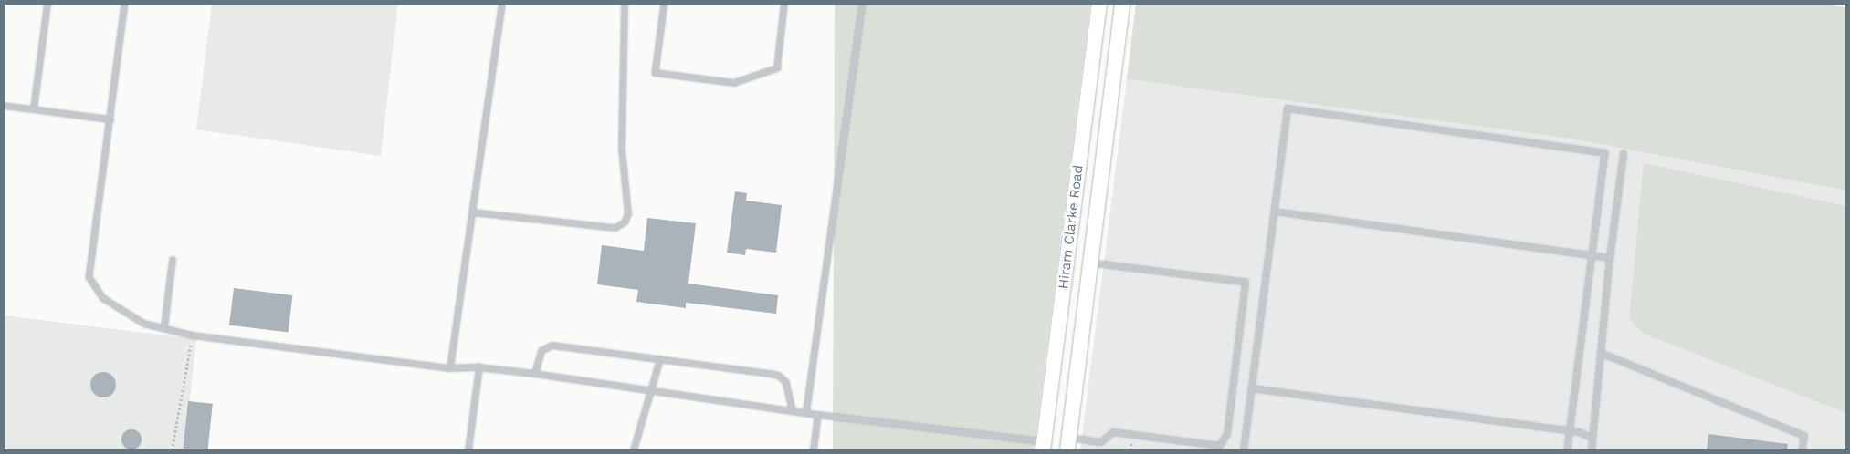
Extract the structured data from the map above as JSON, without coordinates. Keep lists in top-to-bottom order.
{
  "streets": {
    "main road": ["Hiram Clarke Road"]
  }
}
